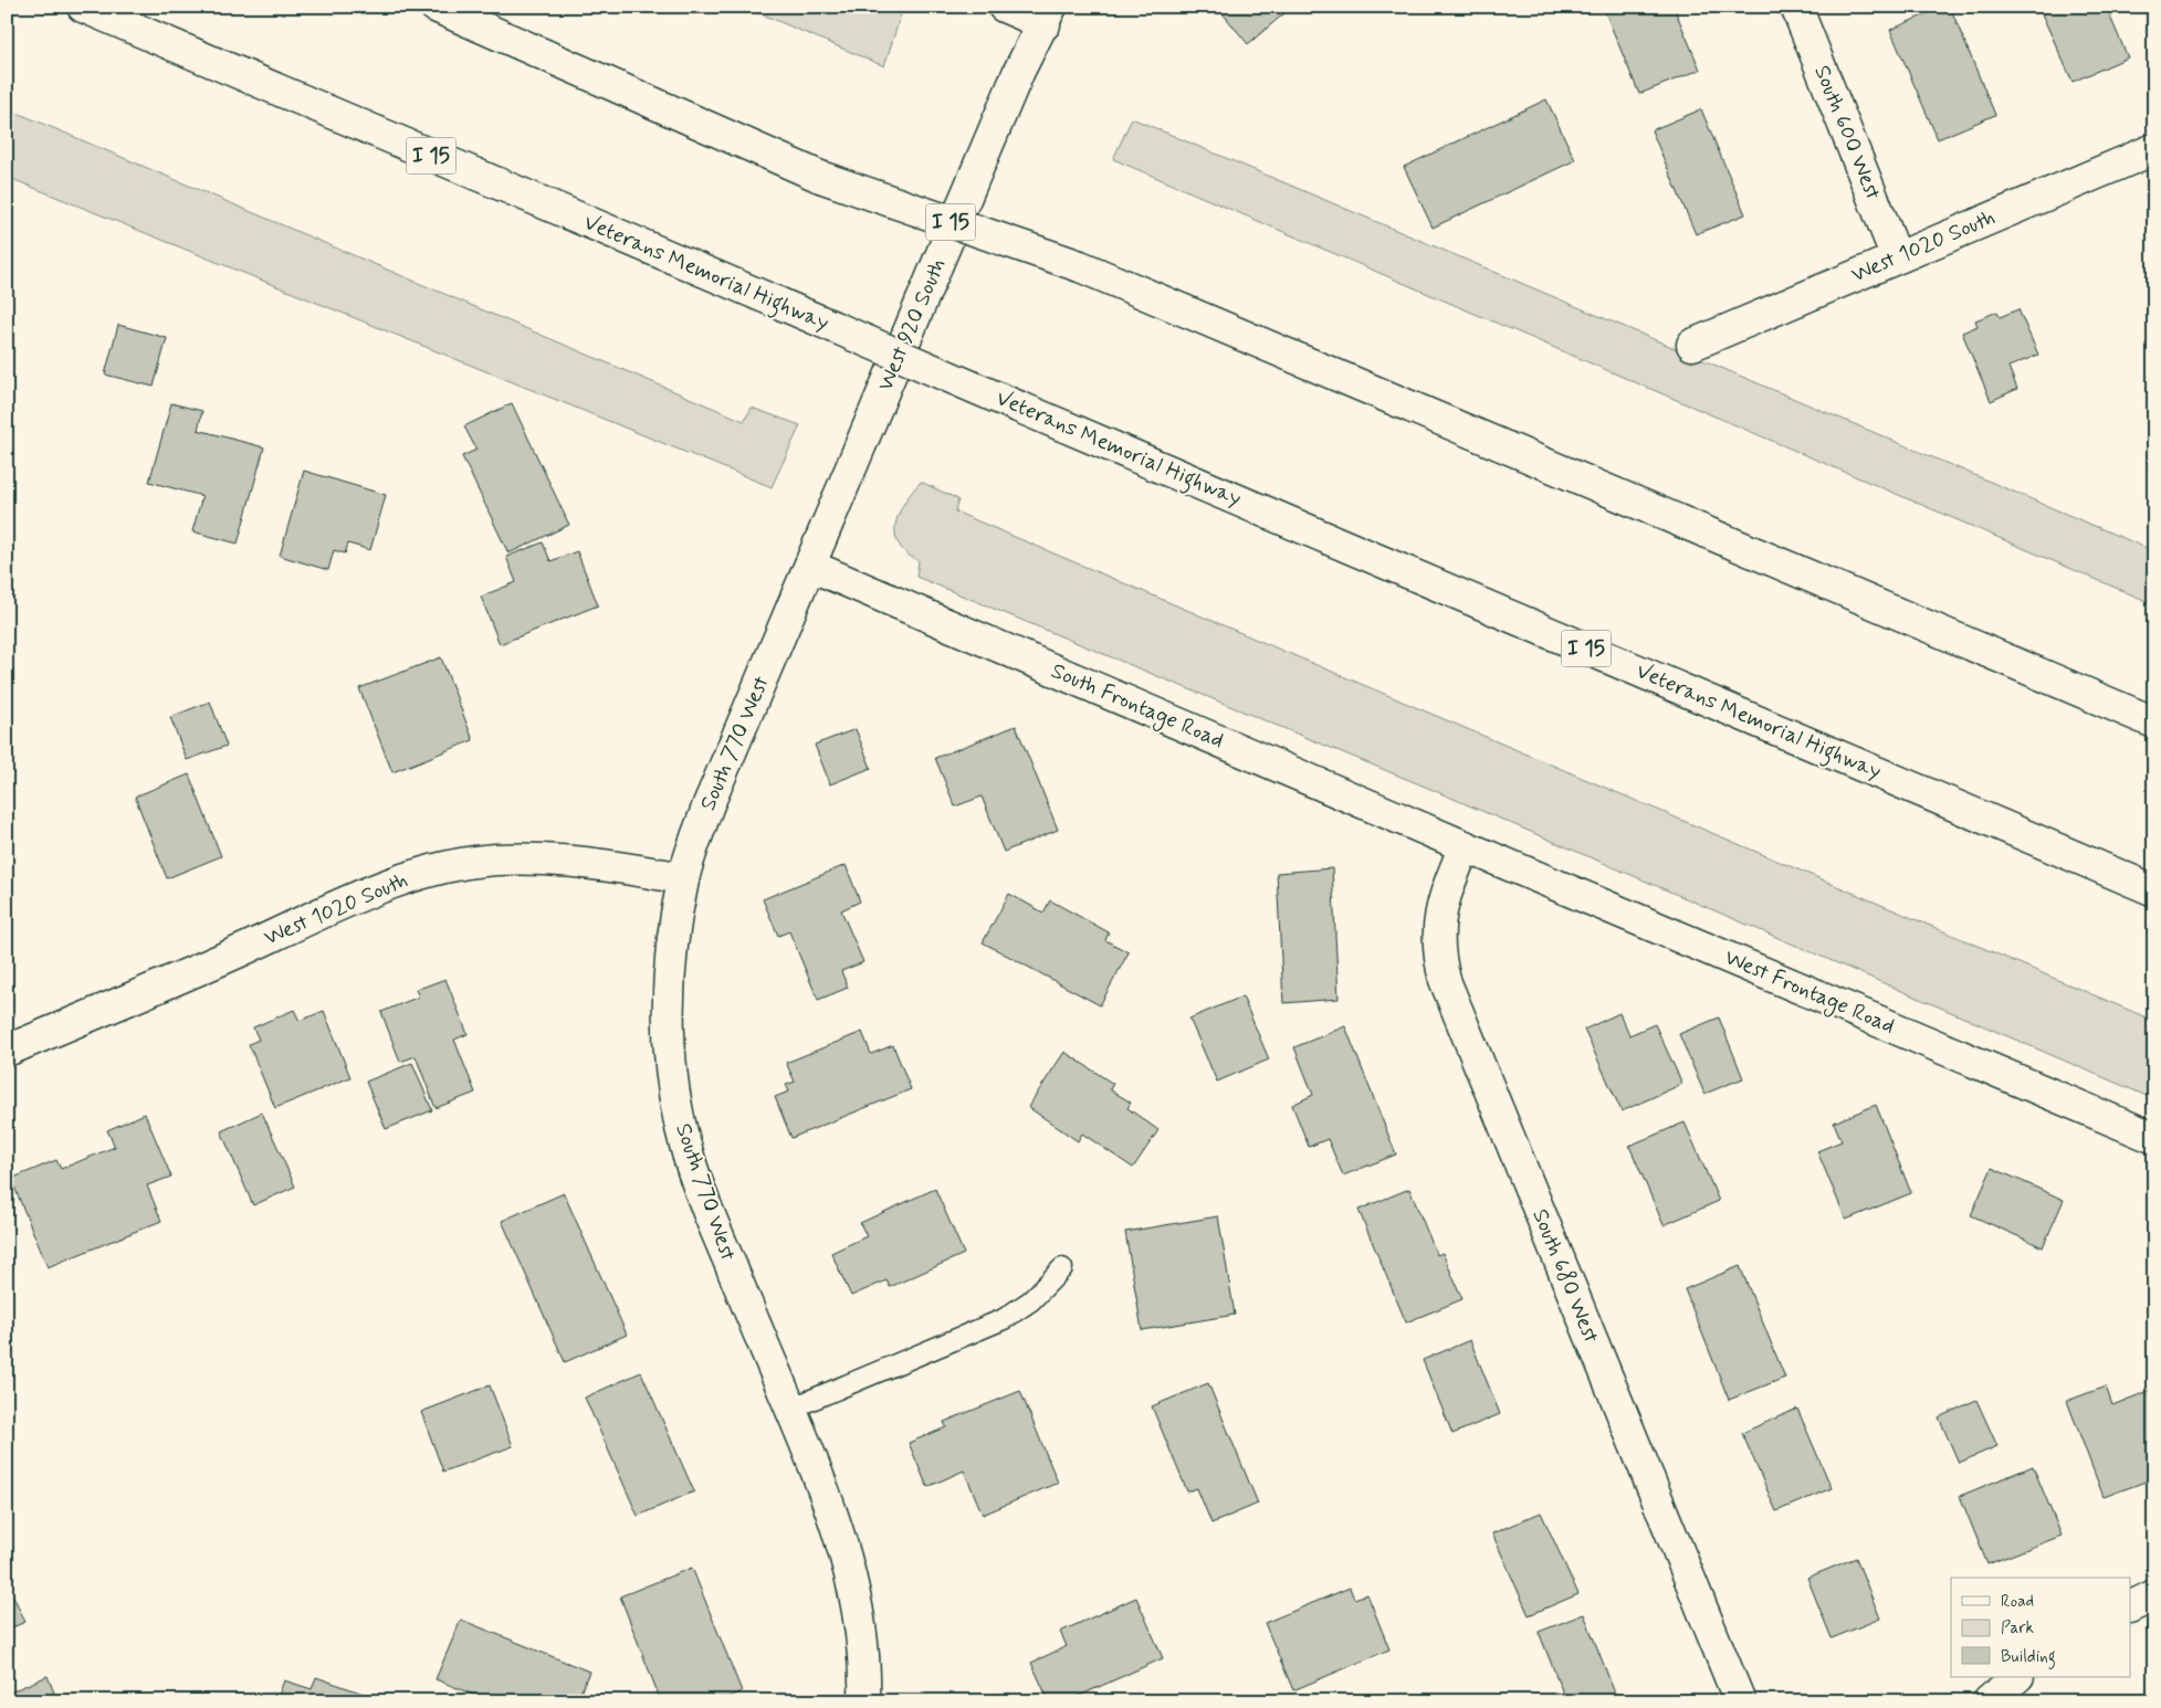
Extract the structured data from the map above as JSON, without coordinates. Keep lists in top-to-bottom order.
{
  "streets": {
    "main road": [
      "South 600 West",
      "I 15",
      "West 1020 South",
      "Veterans Memorial Highway",
      "West 920 South",
      "South Frontage Road",
      "South 770 West",
      "West Frontage Road",
      "South 680 West"
    ]
  },
  "crossings": [
    ["South 600 West", "West 1020 South"],
    ["West 1020 South", "South 770 West"],
    ["West 920 South", "South 770 West"],
    ["South Frontage Road", "South 770 West"],
    ["South Frontage Road", "West Frontage Road"],
    ["South Frontage Road", "South 680 West"],
    ["West Frontage Road", "South 680 West"]
  ],
  "legend": ["Road", "Park", "Building"]
}
